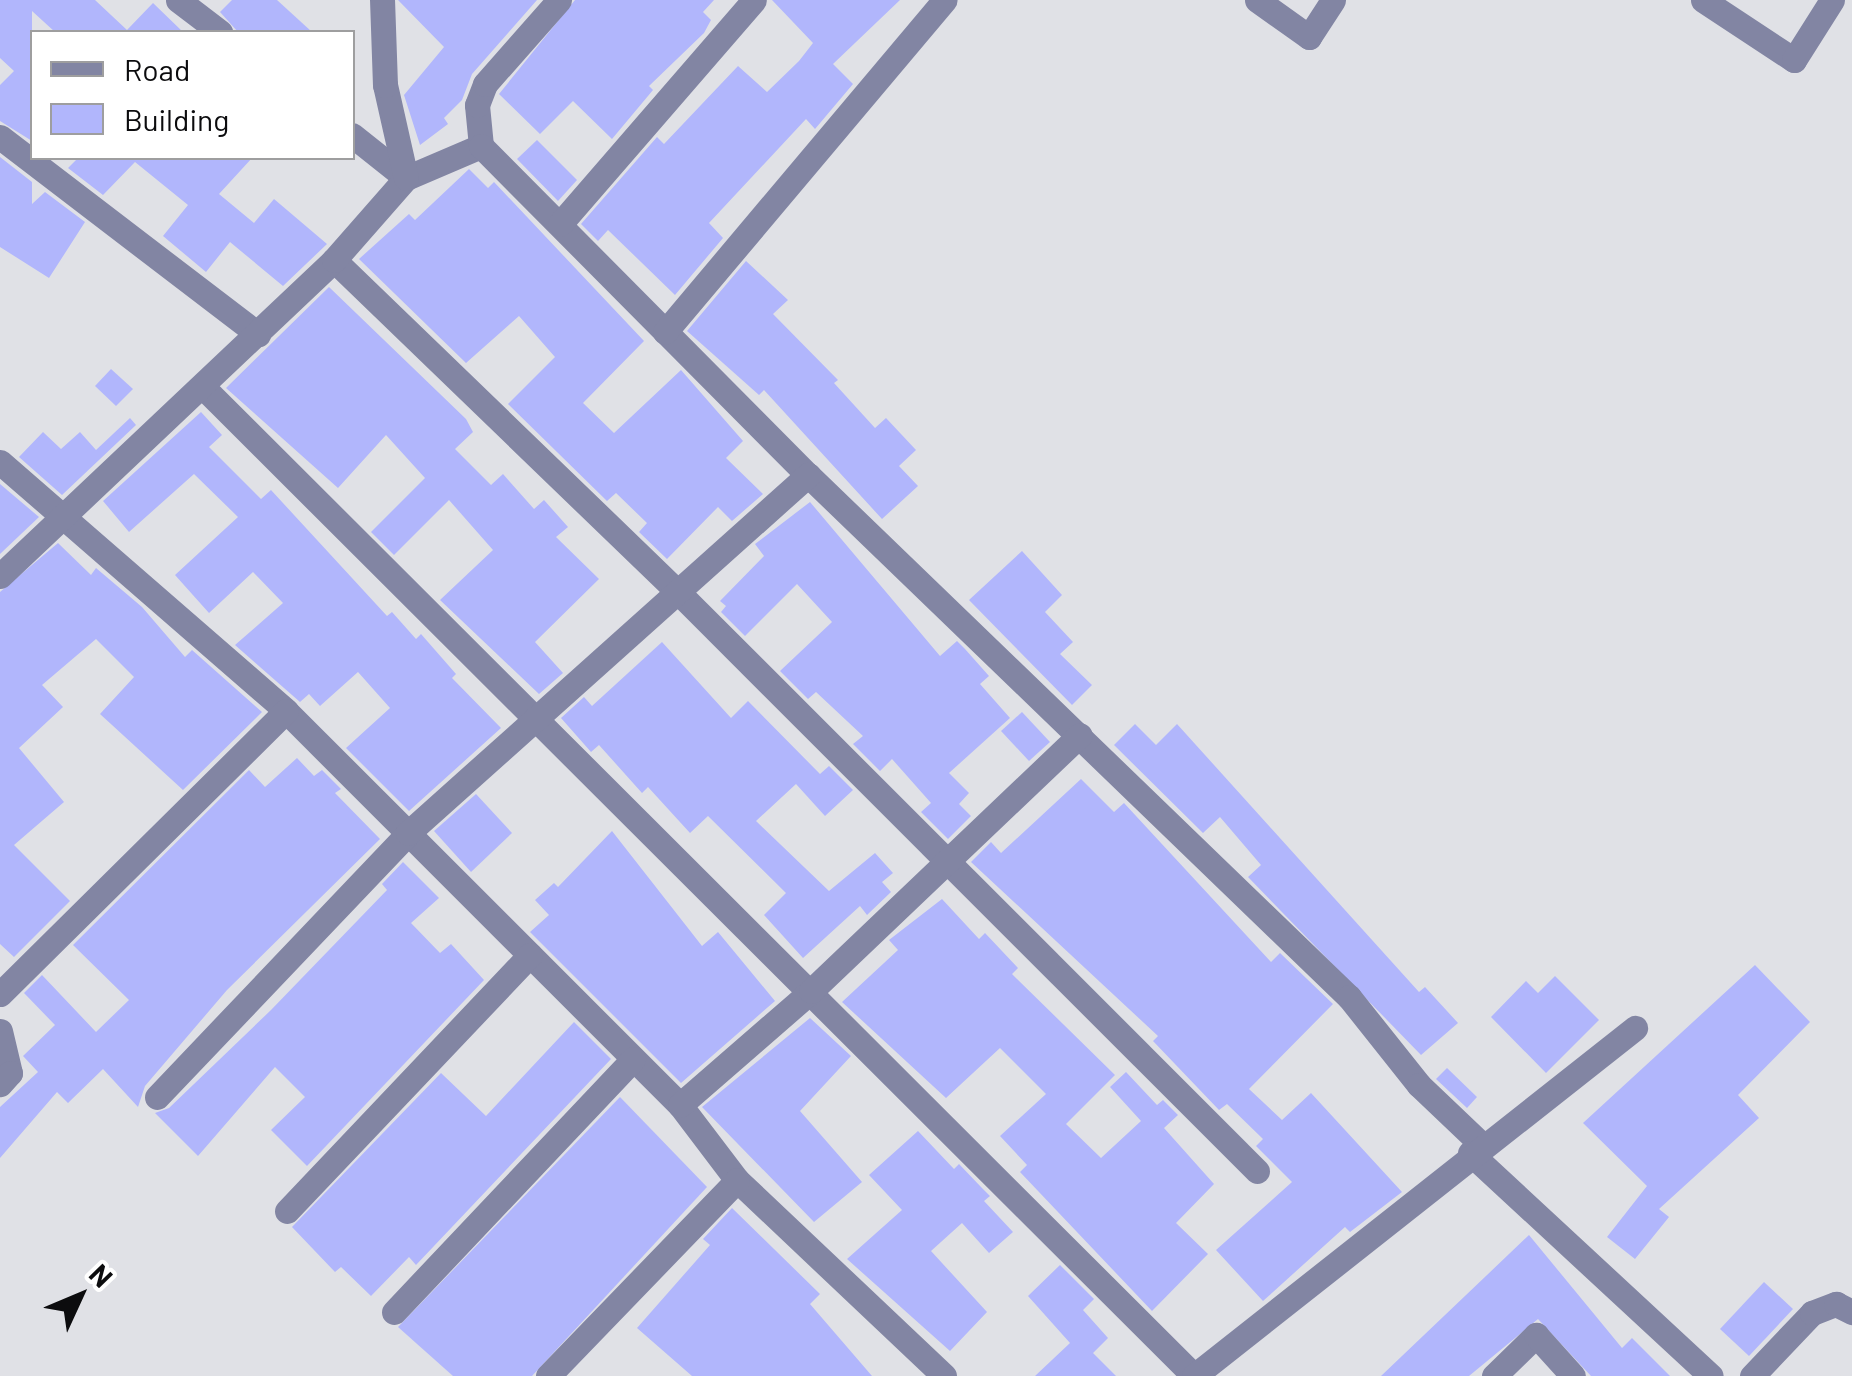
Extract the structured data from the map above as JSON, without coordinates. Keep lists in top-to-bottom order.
{
  "legend": ["Road", "Building"],
  "north": "top right"
}
